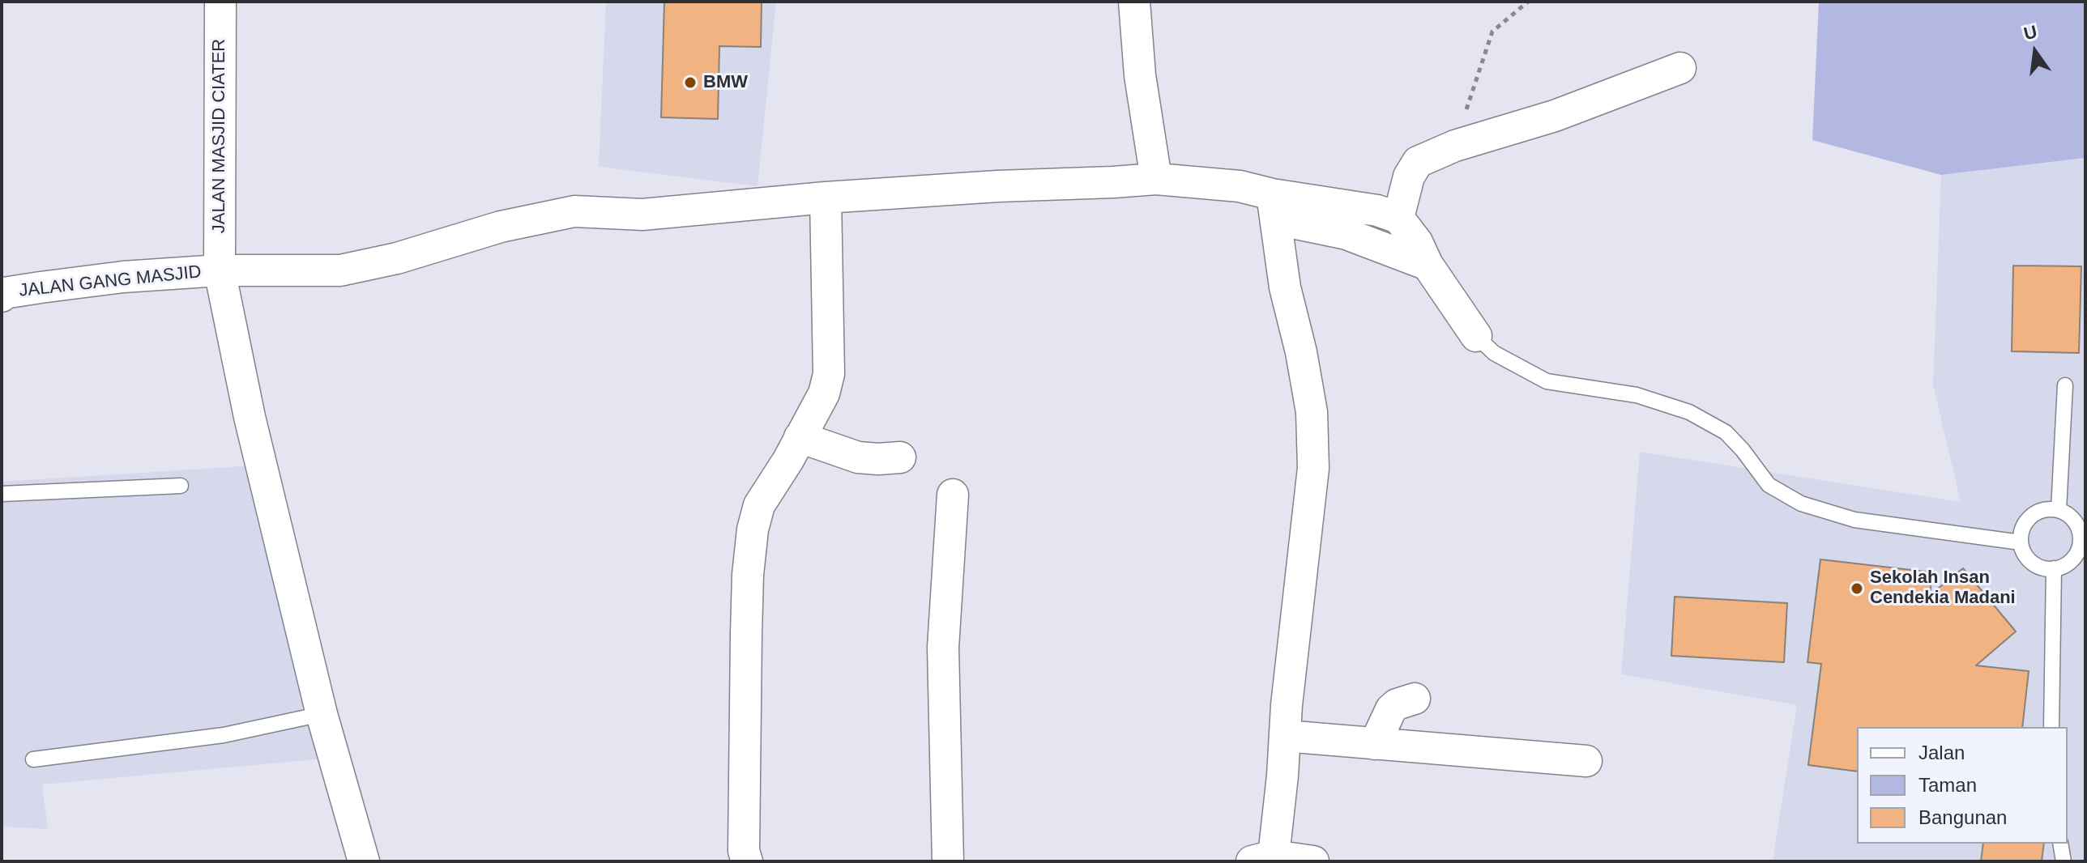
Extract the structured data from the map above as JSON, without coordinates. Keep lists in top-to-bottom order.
{
  "streets": {
    "street": ["JALAN MASJID CIATER", "JALAN GANG MASJID"]
  },
  "crossings": [
    ["JALAN MASJID CIATER", "JALAN GANG MASJID"]
  ],
  "places": ["BMW", "Sekolah Insan Cendekia Madani"],
  "legend": ["Jalan", "Taman", "Bangunan"],
  "north": "top"
}
